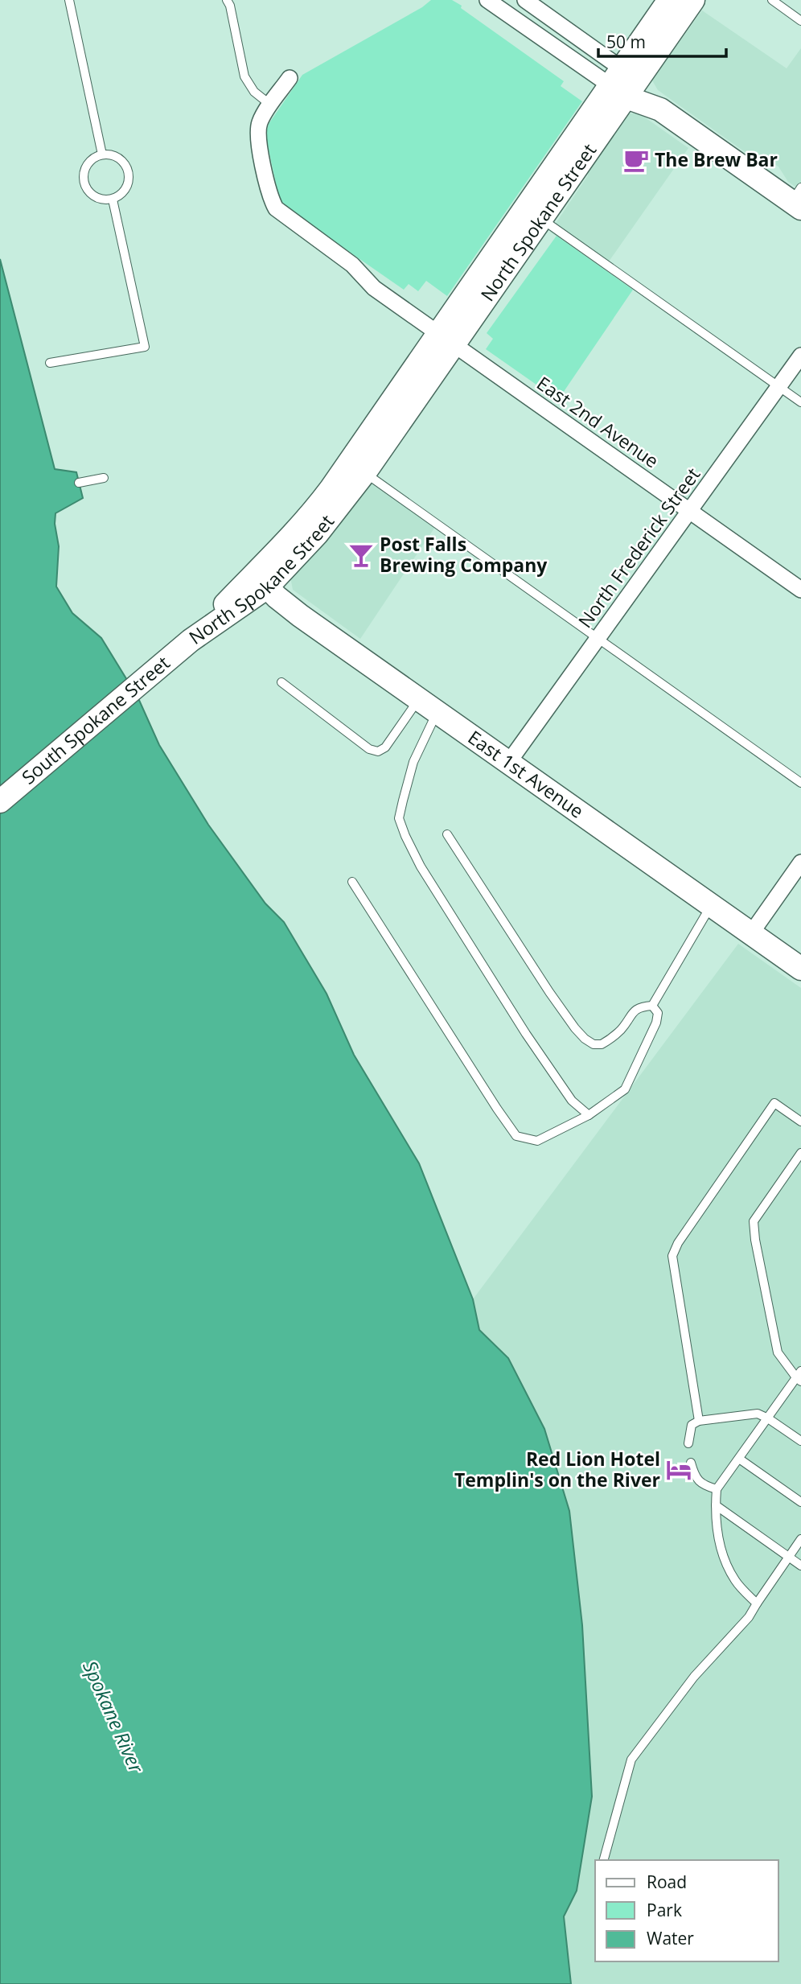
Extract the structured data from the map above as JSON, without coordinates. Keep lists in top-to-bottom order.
{
  "streets": {
    "main road": ["North Spokane Street", "South Spokane Street", "East 1st Avenue"],
    "street": ["East 2nd Avenue", "North Frederick Street"]
  },
  "crossings": [
    ["North Spokane Street", "East 2nd Avenue"],
    ["North Spokane Street", "South Spokane Street"],
    ["North Spokane Street", "East 1st Avenue"],
    ["East 2nd Avenue", "North Frederick Street"],
    ["North Frederick Street", "East 1st Avenue"]
  ],
  "water": ["Spokane River"],
  "places": {
    "cafe": ["The Brew Bar"],
    "bar": ["Post Falls Brewing Company"],
    "hotel": ["Red Lion Hotel Templin's on the River"]
  },
  "legend": ["Road", "Park", "Water"],
  "scale_bar": "50 m"
}
